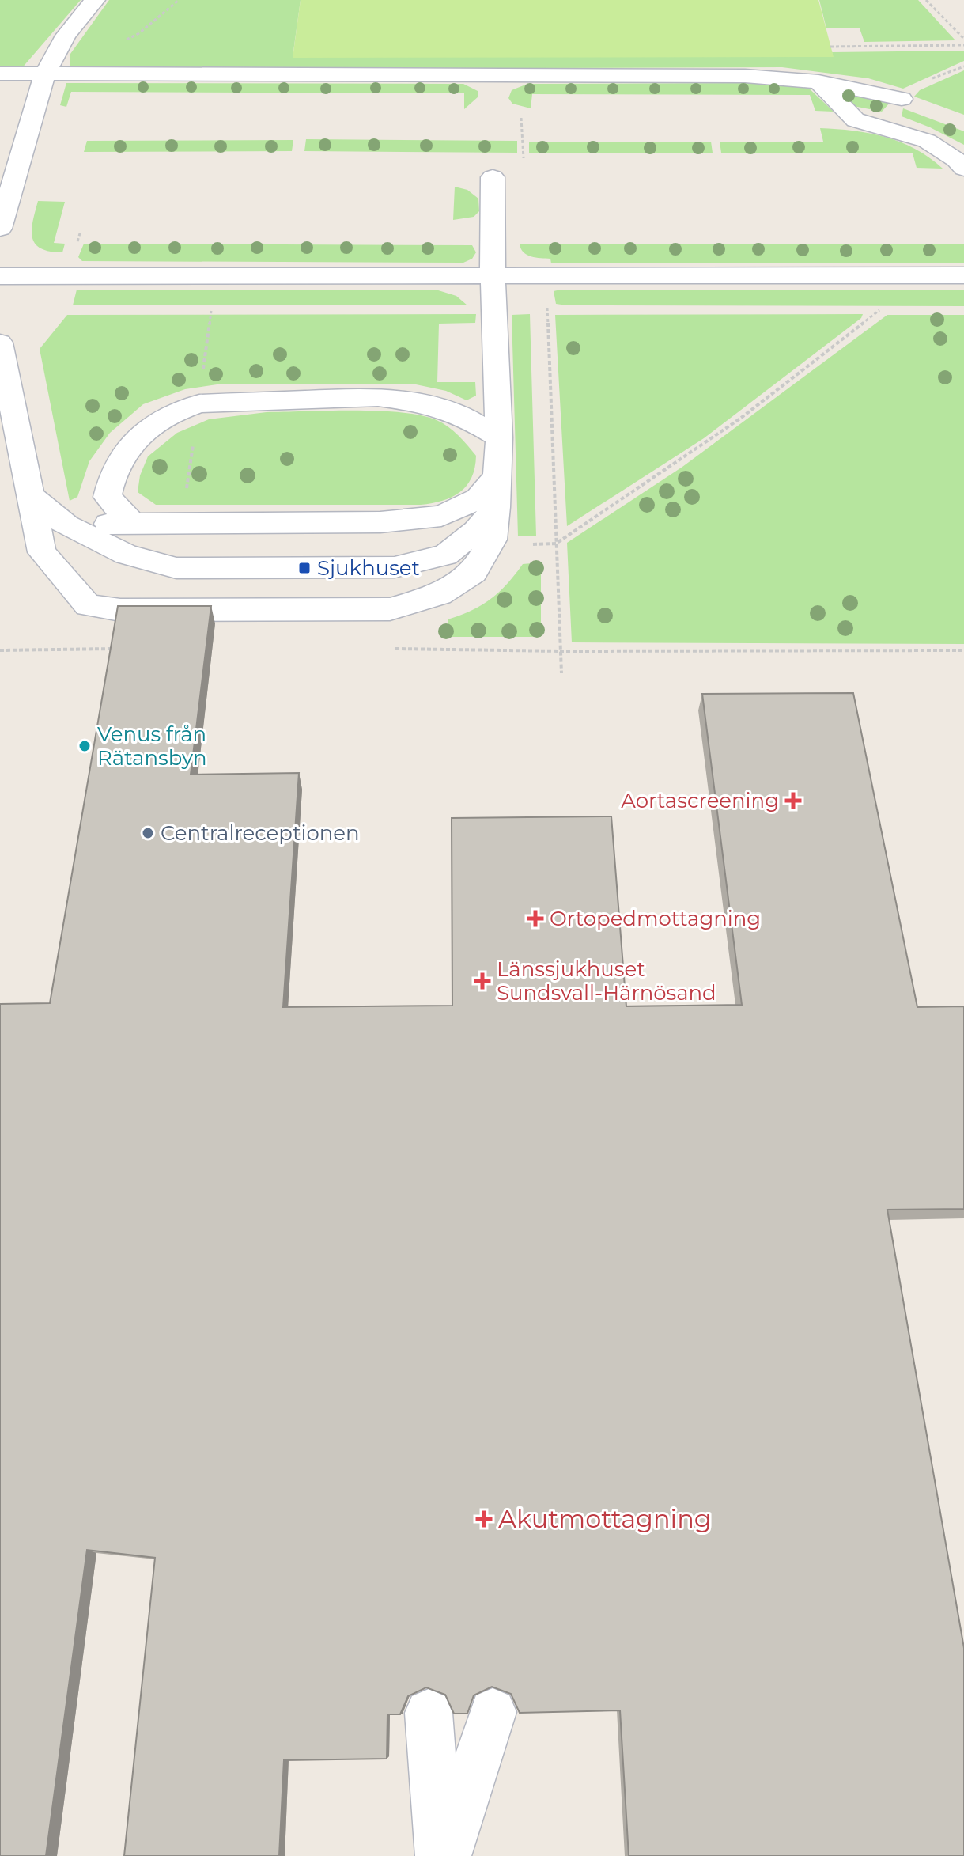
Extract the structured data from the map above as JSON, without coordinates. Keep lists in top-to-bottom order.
{
  "places": {
    "transit": ["Sjukhuset"],
    "other": ["Venus från Rätansbyn", "Centralreceptionen"],
    "health": [
      "Aortascreening",
      "Ortopedmottagning",
      "Länssjukhuset Sundsvall-Härnösand",
      "Akutmottagning"
    ]
  }
}
